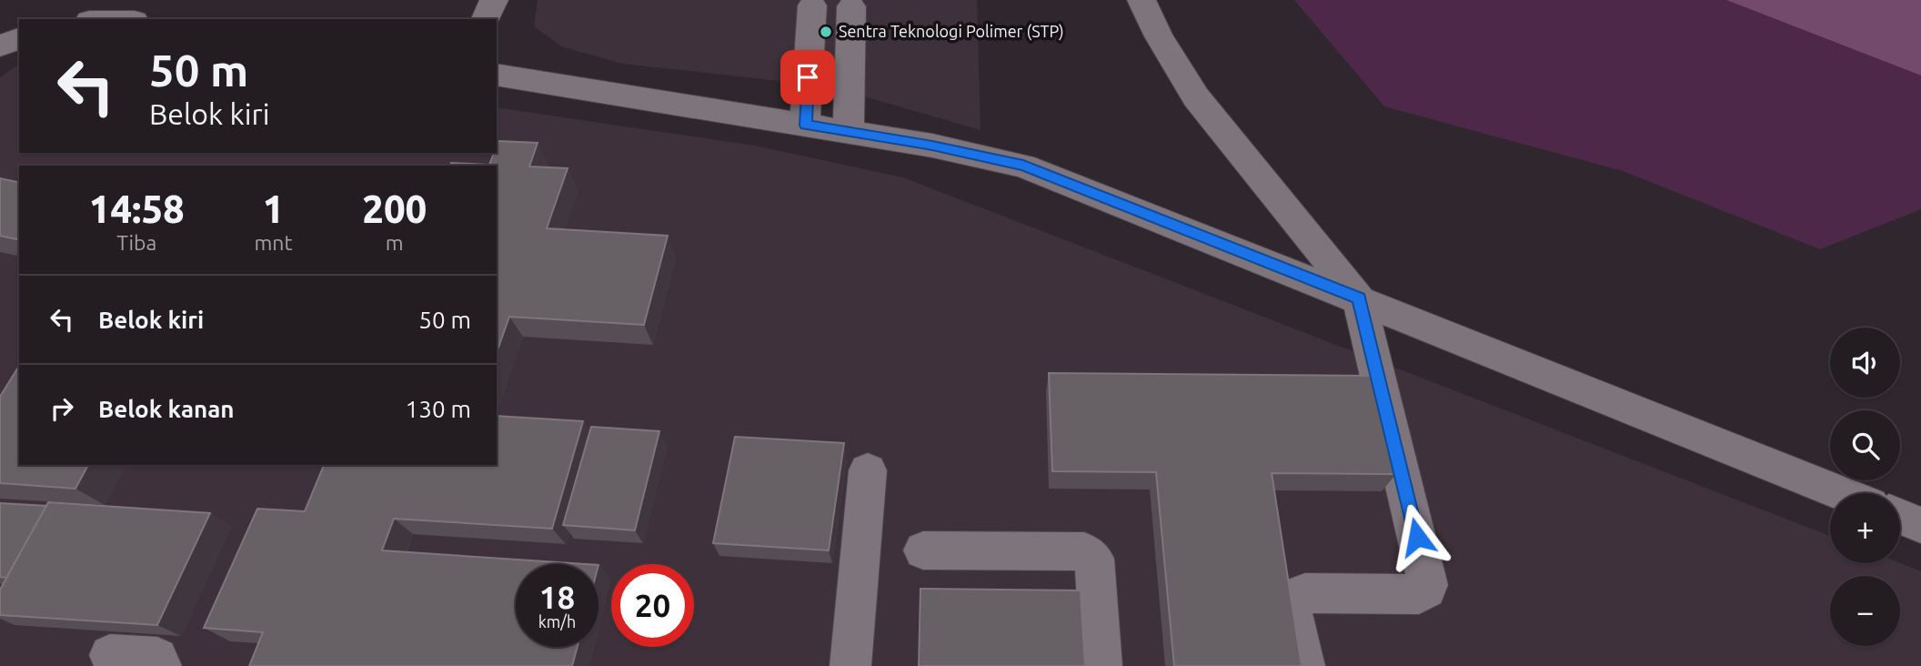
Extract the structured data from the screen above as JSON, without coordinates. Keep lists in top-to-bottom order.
{
  "places": ["Sentra Teknologi Polimer (STP)"],
  "page": {
    "turn": ["50 m", "Belok kiri"],
    "eta": [
      "14:58",
      "Tiba",
      "1",
      "mnt",
      "200",
      "m"
    ],
    "list": [
      {
        "name": "Belok kiri",
        "value": "50 m"
      },
      {
        "name": "Belok kanan",
        "value": "130 m"
      }
    ],
    "map_buttons": ["+", "−"],
    "speed": "18 km/h",
    "limit": "20"
  }
}
